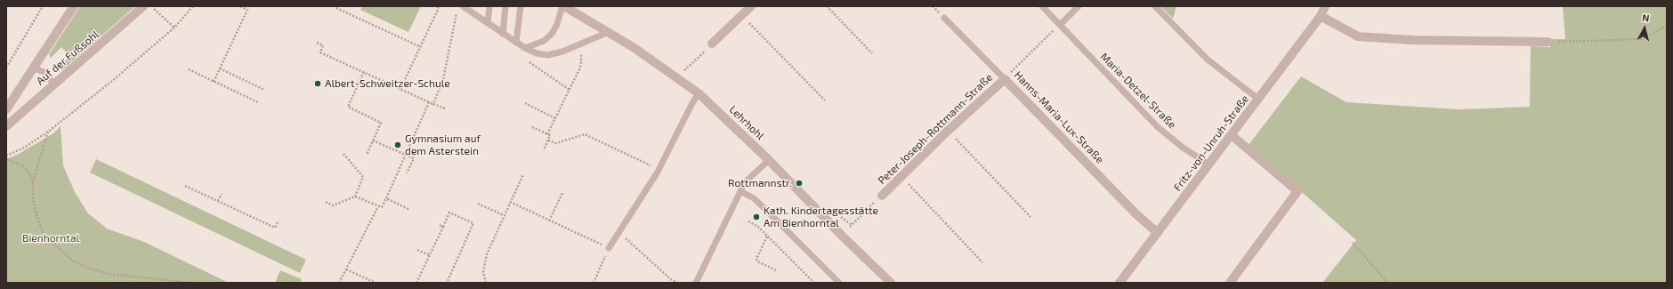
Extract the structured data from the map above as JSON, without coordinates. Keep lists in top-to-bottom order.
{
  "streets": {
    "street": [
      "Auf der Fußsohl",
      "Hanns-Maria-Lux-Straße",
      "Lehrhohl",
      "Peter-Joseph-Rottmann-Straße",
      "Fritz-von-Unruh-Straße"
    ],
    "lane": ["Maria-Detzel-Straße"]
  },
  "crossings": [
    ["Maria-Detzel-Straße", "Fritz-von-Unruh-Straße"],
    ["Hanns-Maria-Lux-Straße", "Peter-Joseph-Rottmann-Straße"],
    ["Hanns-Maria-Lux-Straße", "Fritz-von-Unruh-Straße"]
  ],
  "parks": ["Bienhorntal"],
  "places": [
    "Albert-Schweitzer-Schule",
    "Gymnasium auf dem Asterstein",
    "Rottmannstr.",
    "Kath. Kindertagesstätte Am Bienhorntal"
  ],
  "north": "top"
}
